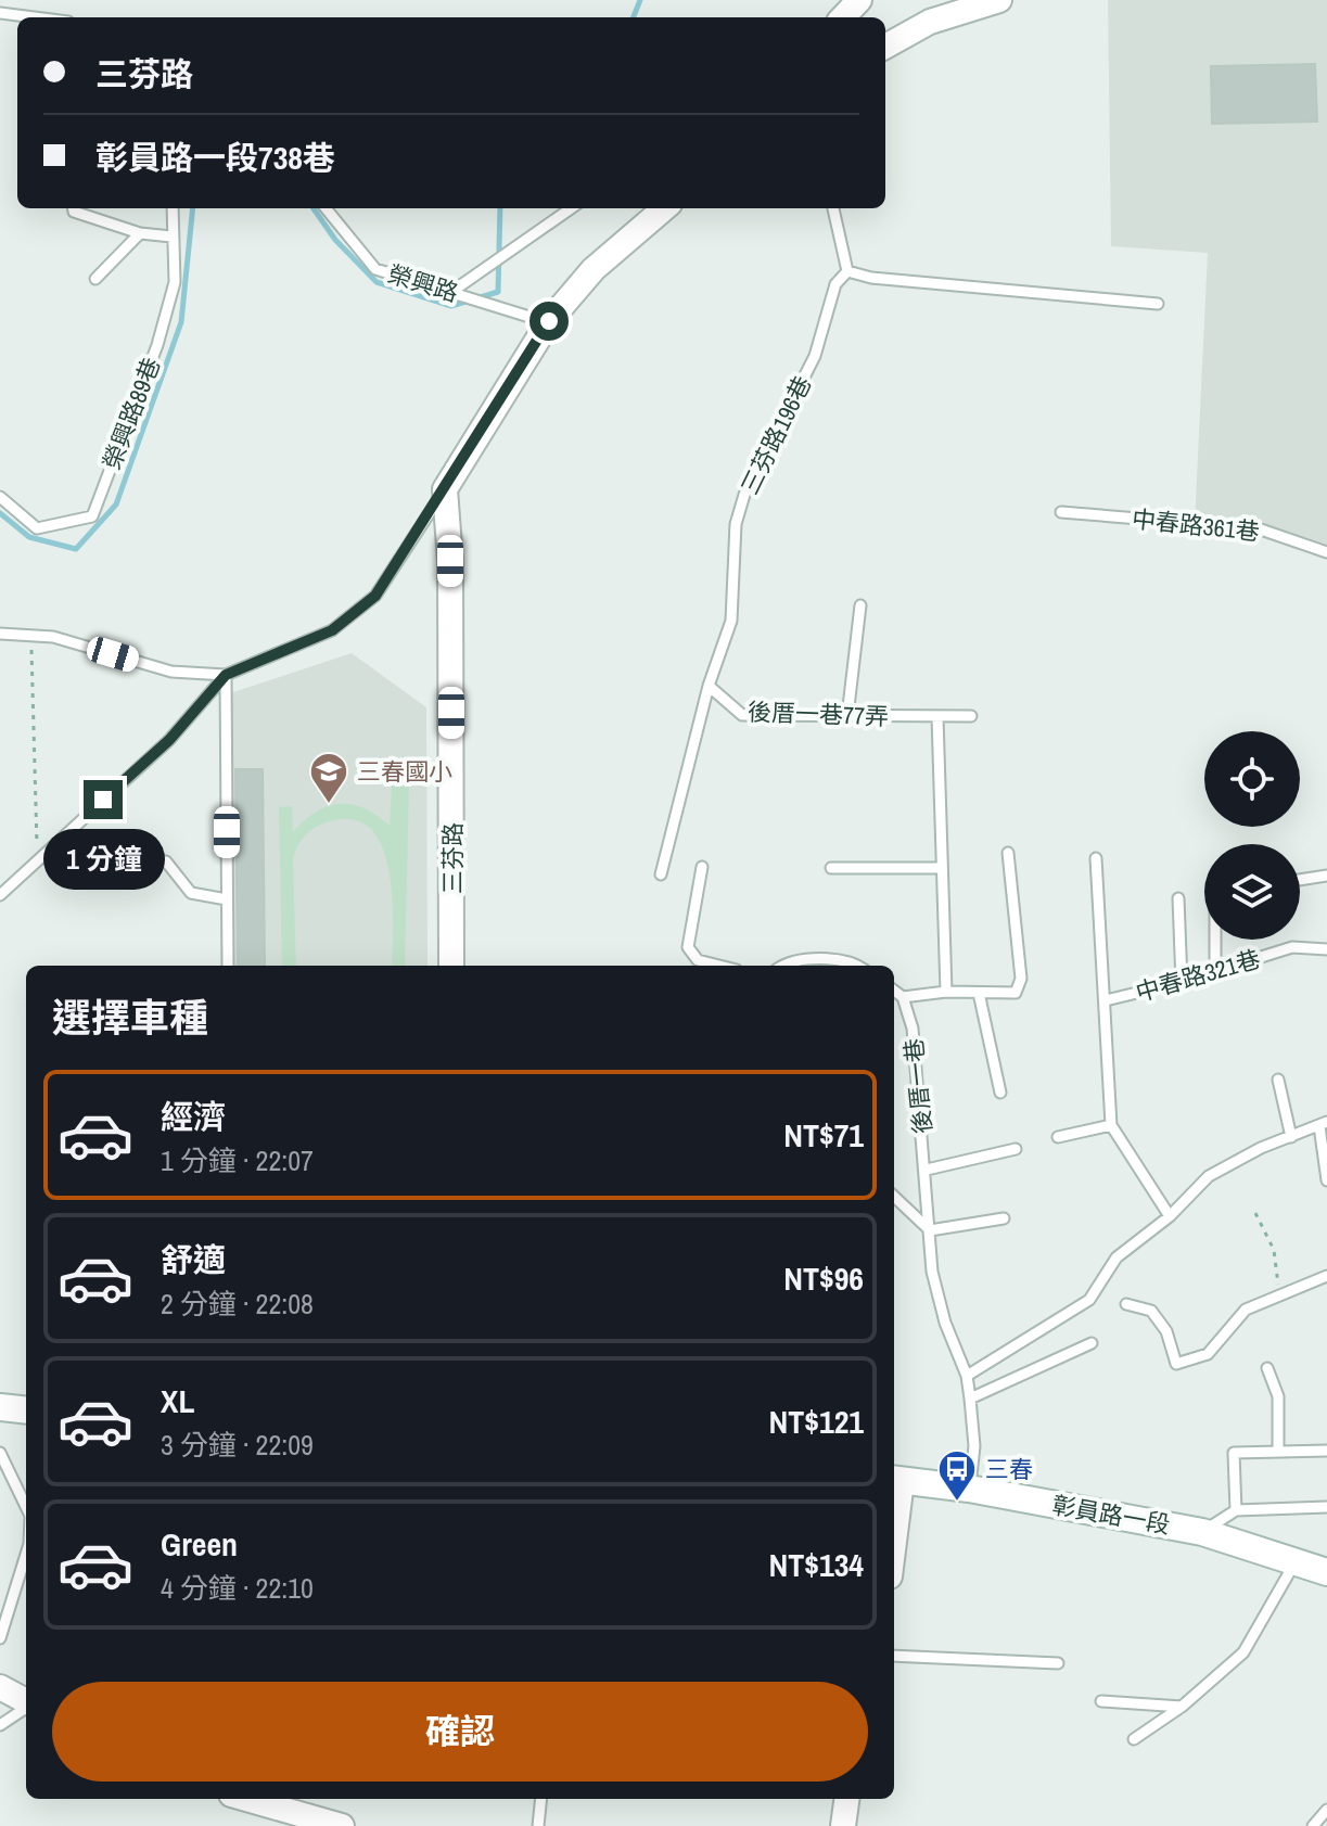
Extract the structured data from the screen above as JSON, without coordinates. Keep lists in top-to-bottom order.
{
  "streets": {
    "main road": ["彰員路一段"],
    "street": ["三芬路"],
    "lane": [
      "榮興路",
      "榮興路89巷",
      "三芬路196巷",
      "中春路361巷",
      "後厝一巷77弄",
      "中春路321巷",
      "後厝一巷"
    ]
  },
  "crossings": [
    ["三芬路196巷", "後厝一巷77弄"],
    ["後厝一巷", "彰員路一段"]
  ],
  "places": {
    "school or university": ["三春國小"],
    "bus stop": ["三春"]
  },
  "page": {
    "banner": ["三芬路", "彰員路一段738巷"],
    "bubble": "1 分鐘",
    "heading": "選擇車種",
    "list": [
      {
        "name": "經濟",
        "note": "1 分鐘 · 22:07",
        "value": "NT$71"
      },
      {
        "name": "舒適",
        "note": "2 分鐘 · 22:08",
        "value": "NT$96"
      },
      {
        "name": "XL",
        "note": "3 分鐘 · 22:09",
        "value": "NT$121"
      },
      {
        "name": "Green",
        "note": "4 分鐘 · 22:10",
        "value": "NT$134"
      }
    ],
    "buttons": "確認"
  }
}
